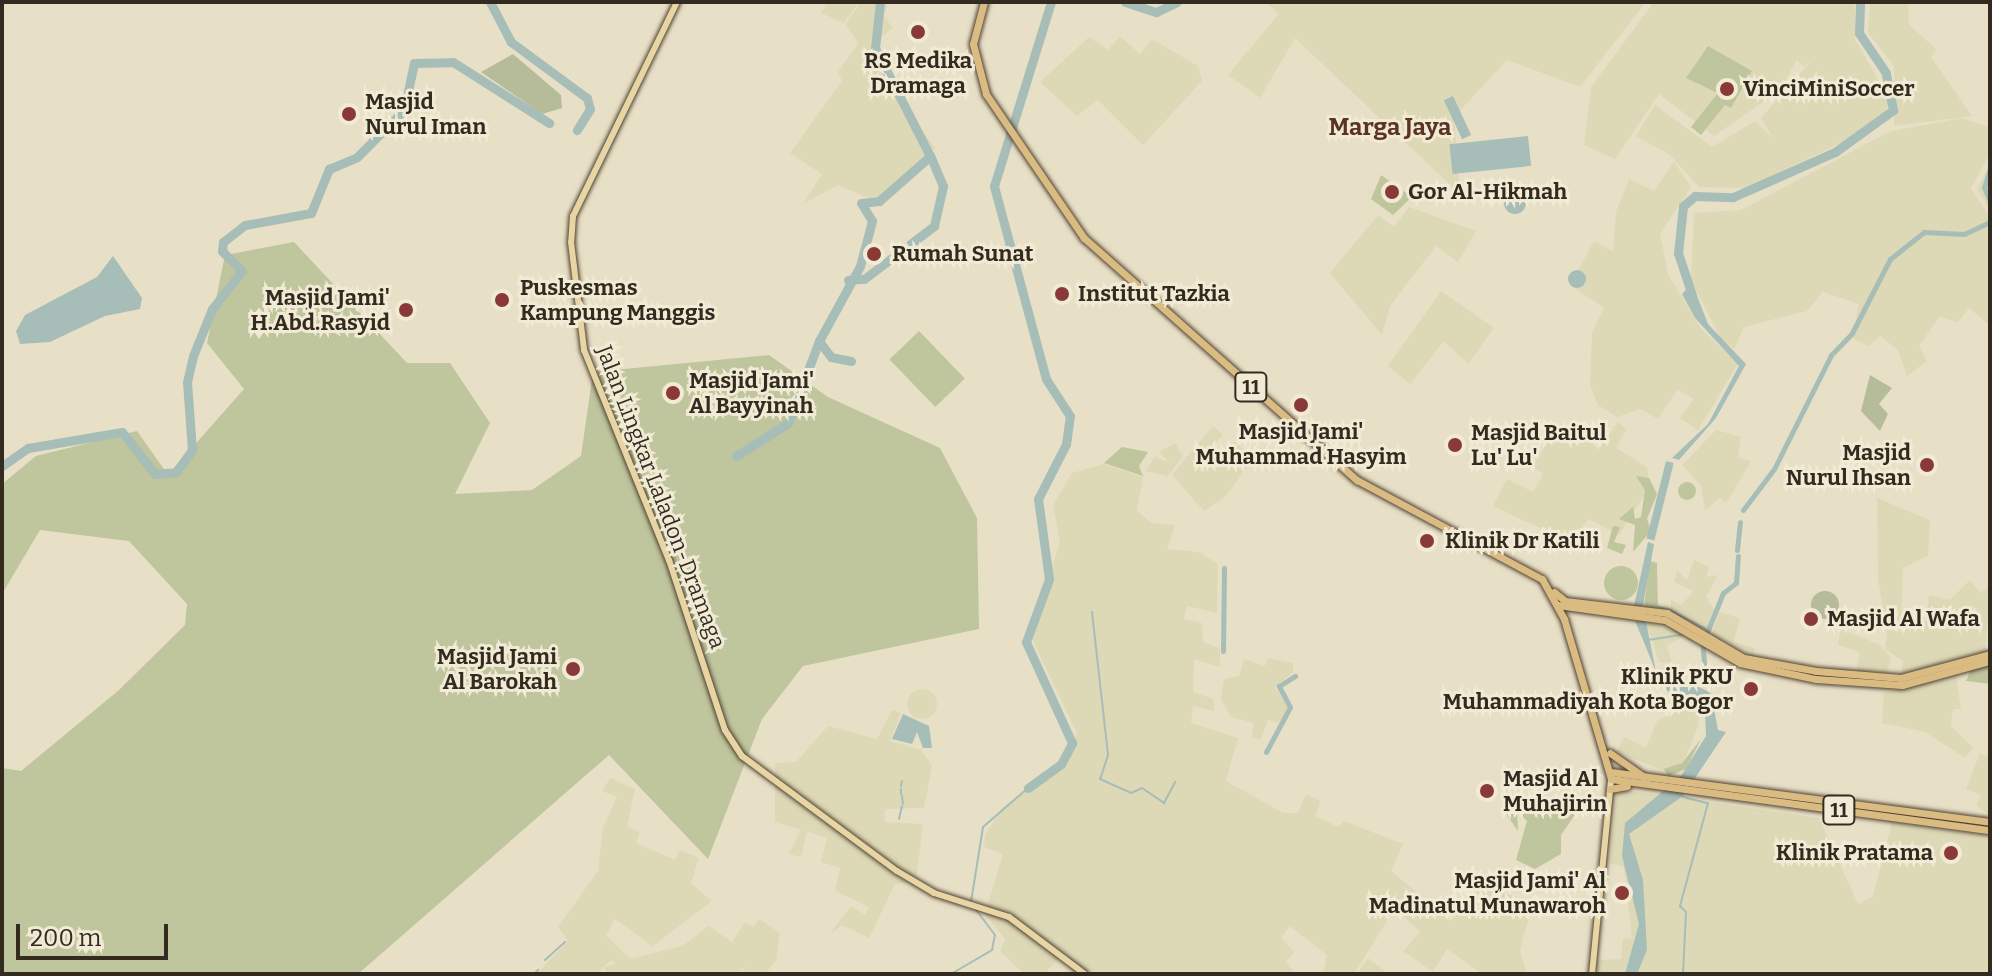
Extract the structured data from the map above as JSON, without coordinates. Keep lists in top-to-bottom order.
{
  "streets": {
    "highway": ["11"],
    "main road": ["Jalan Lingkar Laladon-Dramaga"]
  },
  "districts": ["Marga Jaya"],
  "places": [
    "RS Medika Dramaga",
    "VinciMiniSoccer",
    "Masjid Nurul Iman",
    "Gor Al-Hikmah",
    "Rumah Sunat",
    "Institut Tazkia",
    "Puskesmas Kampung Manggis",
    "Masjid Jami' H.Abd.Rasyid",
    "Masjid Jami' Al Bayyinah",
    "Masjid Jami' Muhammad Hasyim",
    "Masjid Baitul Lu' Lu'",
    "Masjid Nurul Ihsan",
    "Klinik Dr Katili",
    "Masjid Al Wafa",
    "Masjid Jami Al Barokah",
    "Klinik PKU Muhammadiyah Kota Bogor",
    "Masjid Al Muhajirin",
    "Klinik Pratama",
    "Masjid Jami' Al Madinatul Munawaroh"
  ],
  "scale_bar": "200 m"
}
